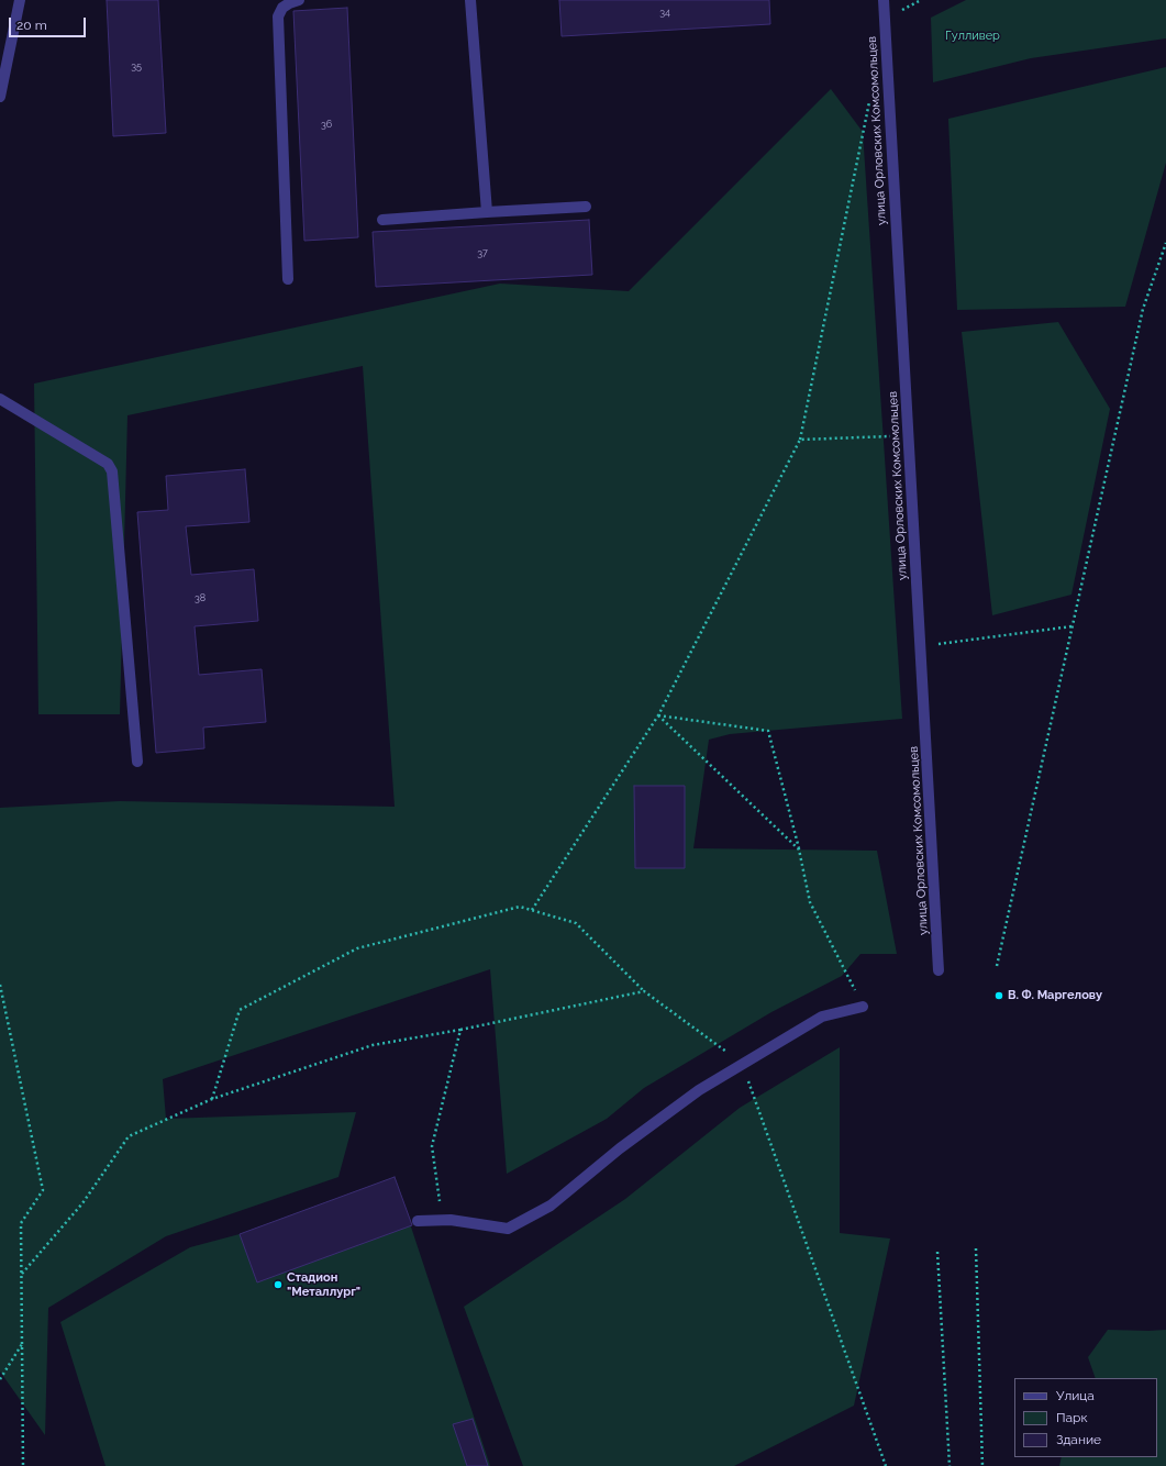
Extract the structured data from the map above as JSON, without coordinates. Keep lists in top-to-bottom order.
{
  "streets": {
    "street": ["улица Орловских Комсомольцев"]
  },
  "parks": ["Гулливер"],
  "places": ["В. Ф. Маргелову", "Стадион \"Металлург\""],
  "house_numbers": [
    "34",
    "35",
    "36",
    "37",
    "38"
  ],
  "legend": ["Улица", "Парк", "Здание"],
  "scale_bar": "20 m"
}
